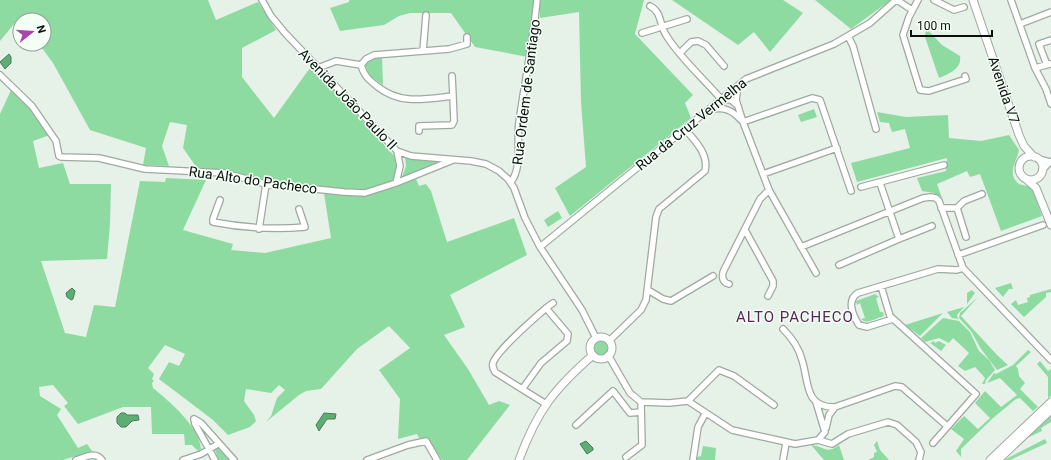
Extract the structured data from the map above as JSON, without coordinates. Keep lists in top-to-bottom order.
{
  "streets": {
    "street": [
      "Avenida V7",
      "Rua Ordem de Santiago",
      "Avenida João Paulo II",
      "Rua da Cruz Vermelha",
      "Rua Alto do Pacheco"
    ]
  },
  "crossings": [
    ["Rua Ordem de Santiago", "Avenida João Paulo II"],
    ["Avenida João Paulo II", "Rua da Cruz Vermelha"],
    ["Avenida João Paulo II", "Rua Alto do Pacheco"]
  ],
  "districts": ["ALTO PACHECO"],
  "scale_bar": "100 m",
  "north": "right"
}
